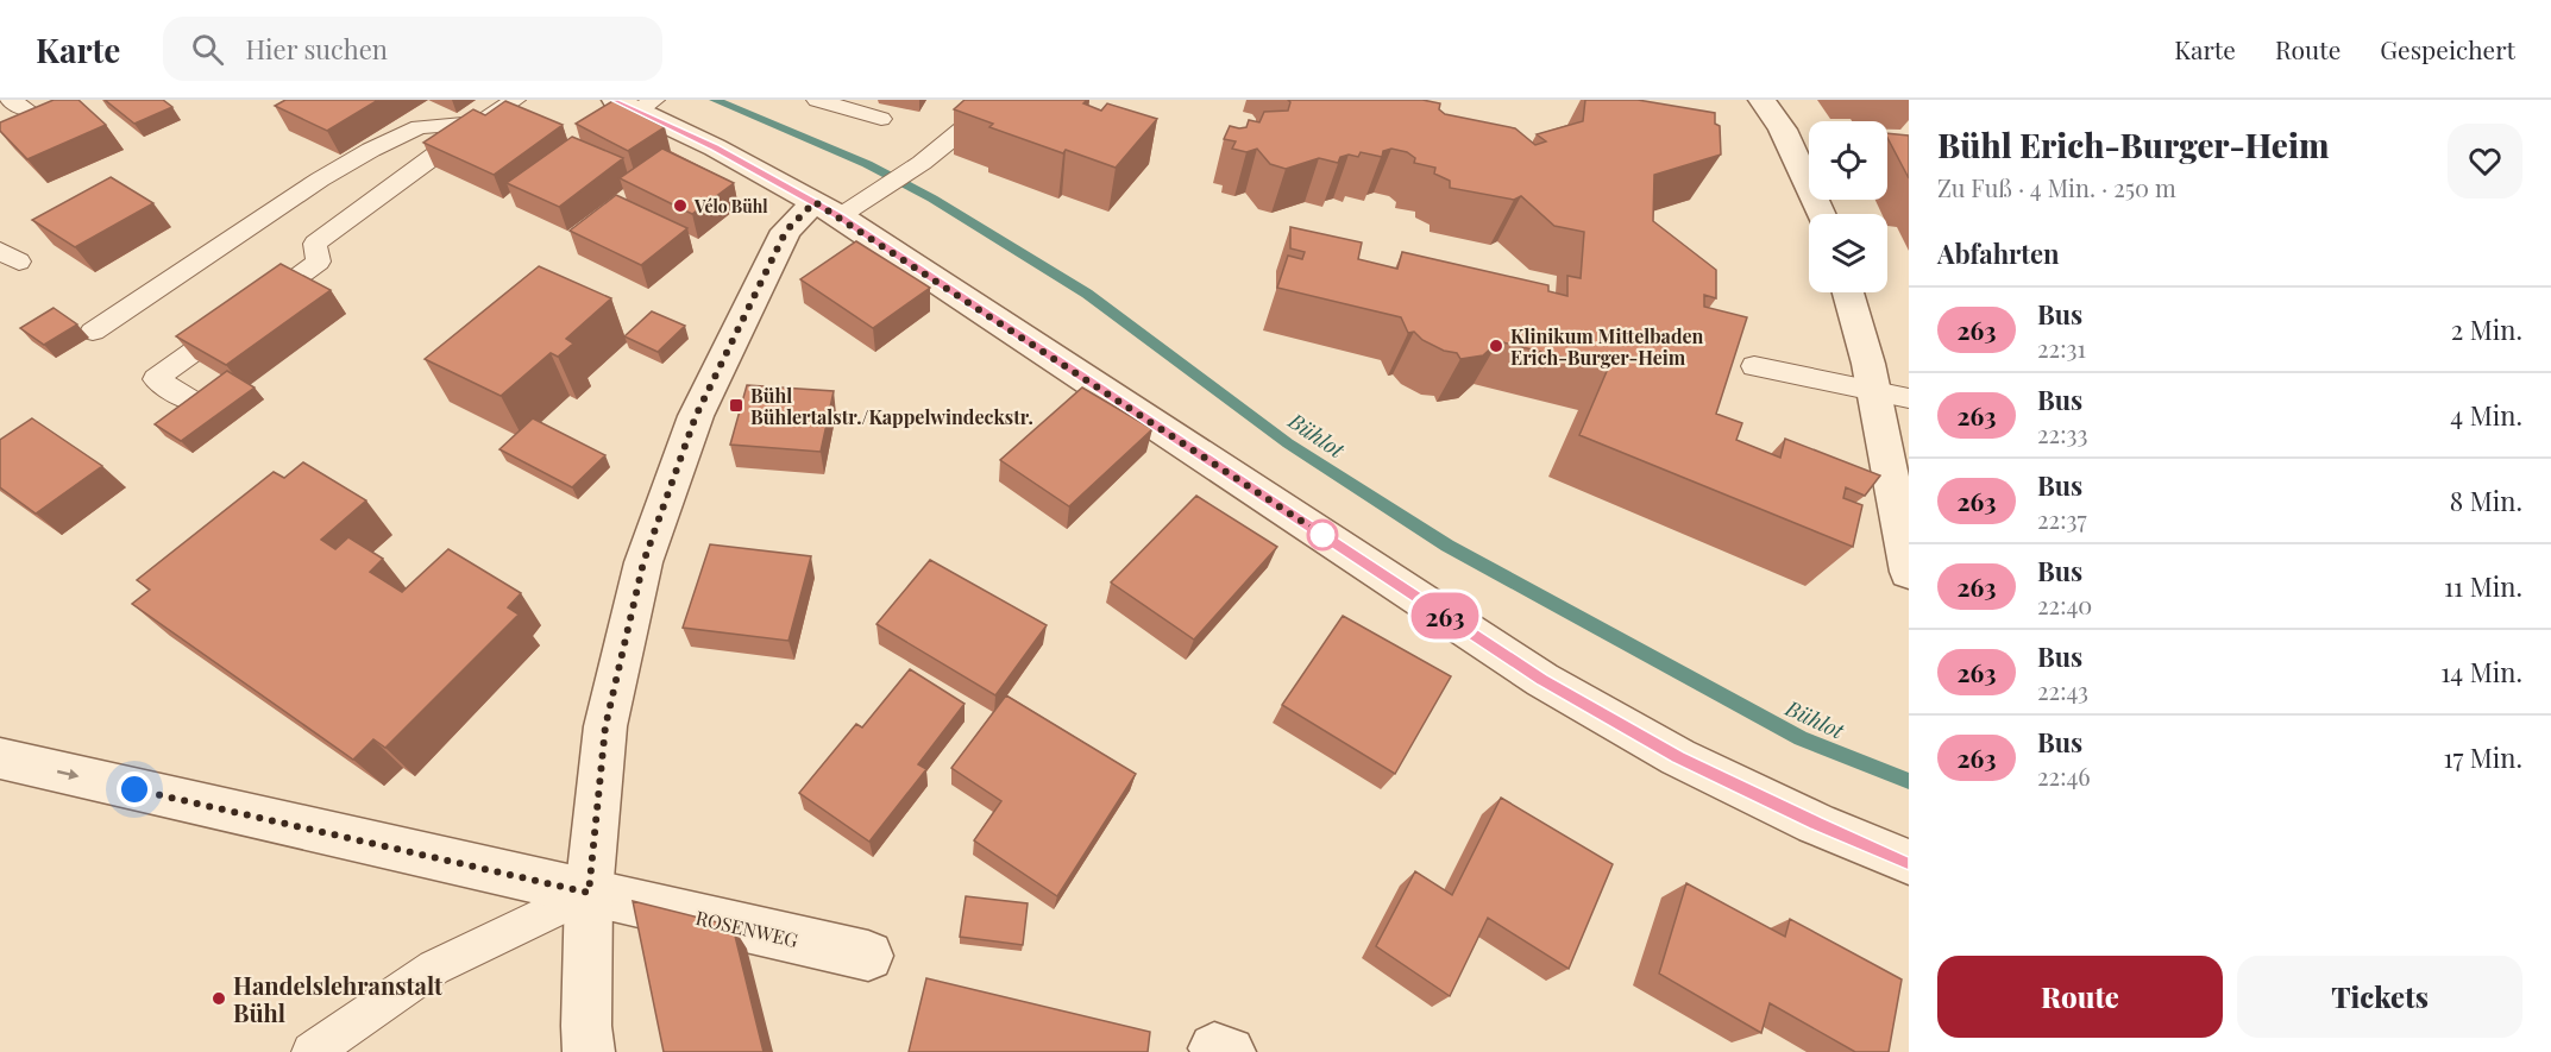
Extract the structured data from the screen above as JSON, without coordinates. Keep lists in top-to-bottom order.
{
  "streets": {
    "street": ["ROSENWEG"]
  },
  "one_way": ["ROSENWEG"],
  "water": ["Bühlot"],
  "places": {
    "other": ["Vélo Bühl", "Klinikum Mittelbaden Erich-Burger-Heim", "Handelslehranstalt Bühl"],
    "transit": ["Bühl Bühlertalstr./Kappelwindeckstr."]
  },
  "lines": ["bus line 263"],
  "page": {
    "header": "Karte",
    "search": "Hier suchen",
    "nav": ["Karte", "Route", "Gespeichert"],
    "on_map": "263",
    "heading": [
      ["Bühl Erich-Burger-Heim", "Zu Fuß · 4 Min. · 250 m"],
      "Abfahrten"
    ],
    "list": [
      {
        "mark": "263",
        "name": "Bus",
        "note": "22:31",
        "value": "2 Min."
      },
      {
        "mark": "263",
        "name": "Bus",
        "note": "22:33",
        "value": "4 Min."
      },
      {
        "mark": "263",
        "name": "Bus",
        "note": "22:37",
        "value": "8 Min."
      },
      {
        "mark": "263",
        "name": "Bus",
        "note": "22:40",
        "value": "11 Min."
      },
      {
        "mark": "263",
        "name": "Bus",
        "note": "22:43",
        "value": "14 Min."
      },
      {
        "mark": "263",
        "name": "Bus",
        "note": "22:46",
        "value": "17 Min."
      }
    ],
    "buttons": ["Route", "Tickets"]
  }
}
